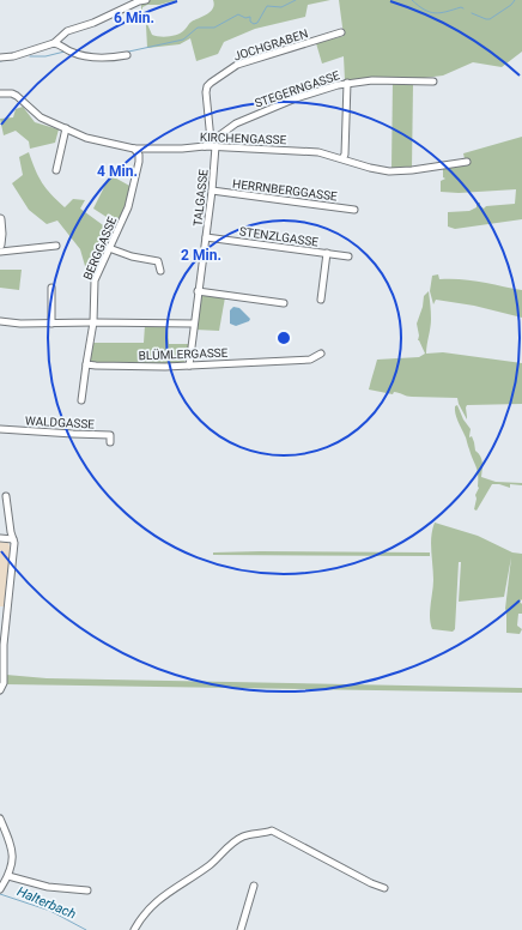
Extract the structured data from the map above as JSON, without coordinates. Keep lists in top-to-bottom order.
{
  "streets": {
    "street": [
      "JOCHGRABEN",
      "STEGERNGASSE",
      "KIRCHENGASSE",
      "HERRNBERGGASSE",
      "TALGASSE",
      "STENZLGASSE",
      "BERGGASSE",
      "BLÜMLERGASSE",
      "WALDGASSE"
    ]
  },
  "crossings": [
    ["JOCHGRABEN", "STEGERNGASSE"],
    ["STEGERNGASSE", "KIRCHENGASSE"],
    ["KIRCHENGASSE", "TALGASSE"],
    ["KIRCHENGASSE", "BERGGASSE"],
    ["HERRNBERGGASSE", "TALGASSE"],
    ["TALGASSE", "STENZLGASSE"],
    ["TALGASSE", "BLÜMLERGASSE"]
  ],
  "water": ["Halterbach"],
  "rings": ["6 Min.", "4 Min.", "2 Min."]
}
